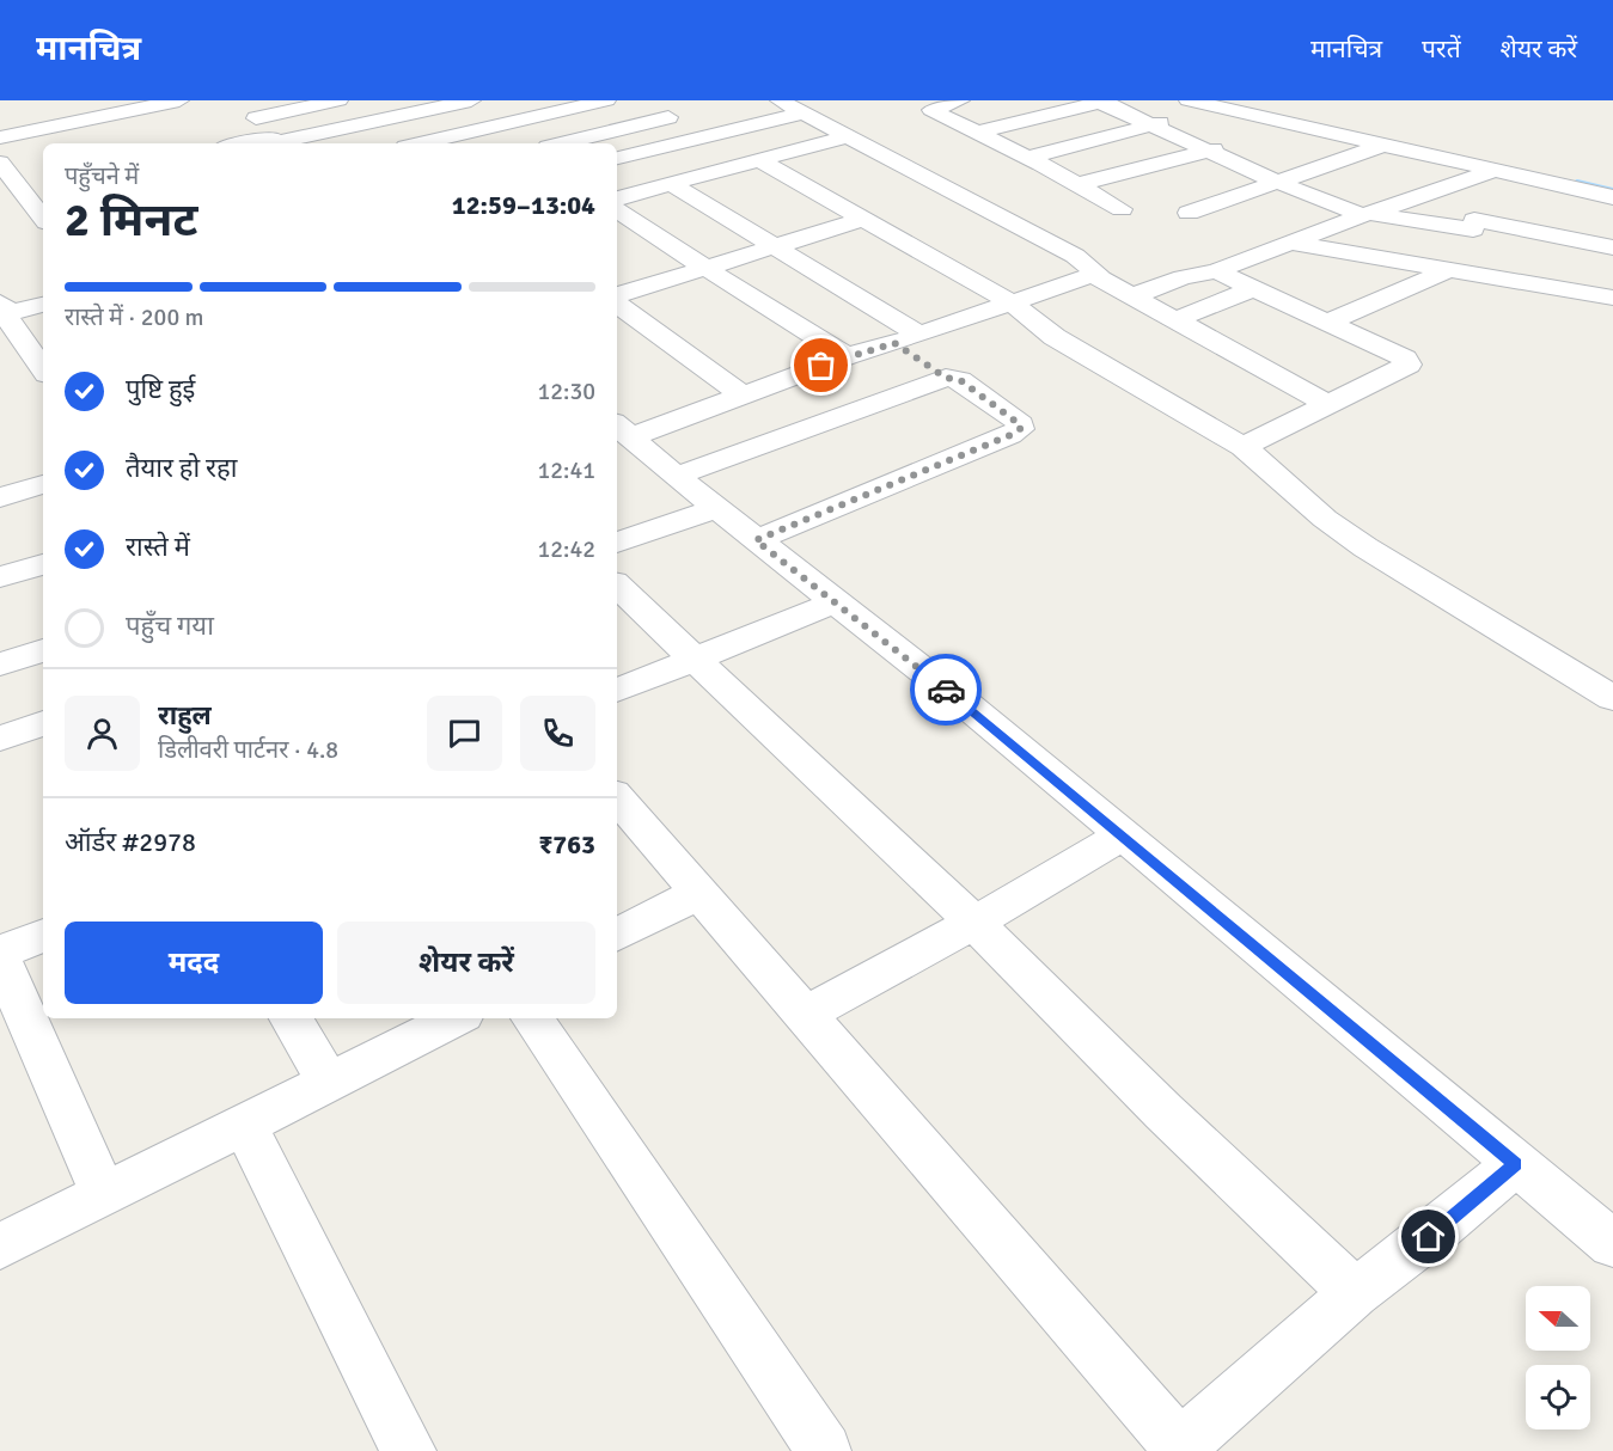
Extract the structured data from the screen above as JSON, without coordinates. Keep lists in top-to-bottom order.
{
  "north": "left",
  "page": {
    "header": "मानचित्र",
    "nav": ["मानचित्र", "परतें", "शेयर करें"],
    "heading": ["2 मिनट", "पहुँचने में", "12:59–13:04"],
    "panel": [
      "राहुल",
      "डिलीवरी पार्टनर · 4.8",
      "ऑर्डर #2978",
      "₹763"
    ],
    "bar": "रास्ते में · 200 m",
    "list": [
      ["पुष्टि हुई", "12:30"],
      ["तैयार हो रहा", "12:41"],
      ["रास्ते में", "12:42"],
      "पहुँच गया"
    ],
    "buttons": ["मदद", "शेयर करें"]
  }
}
